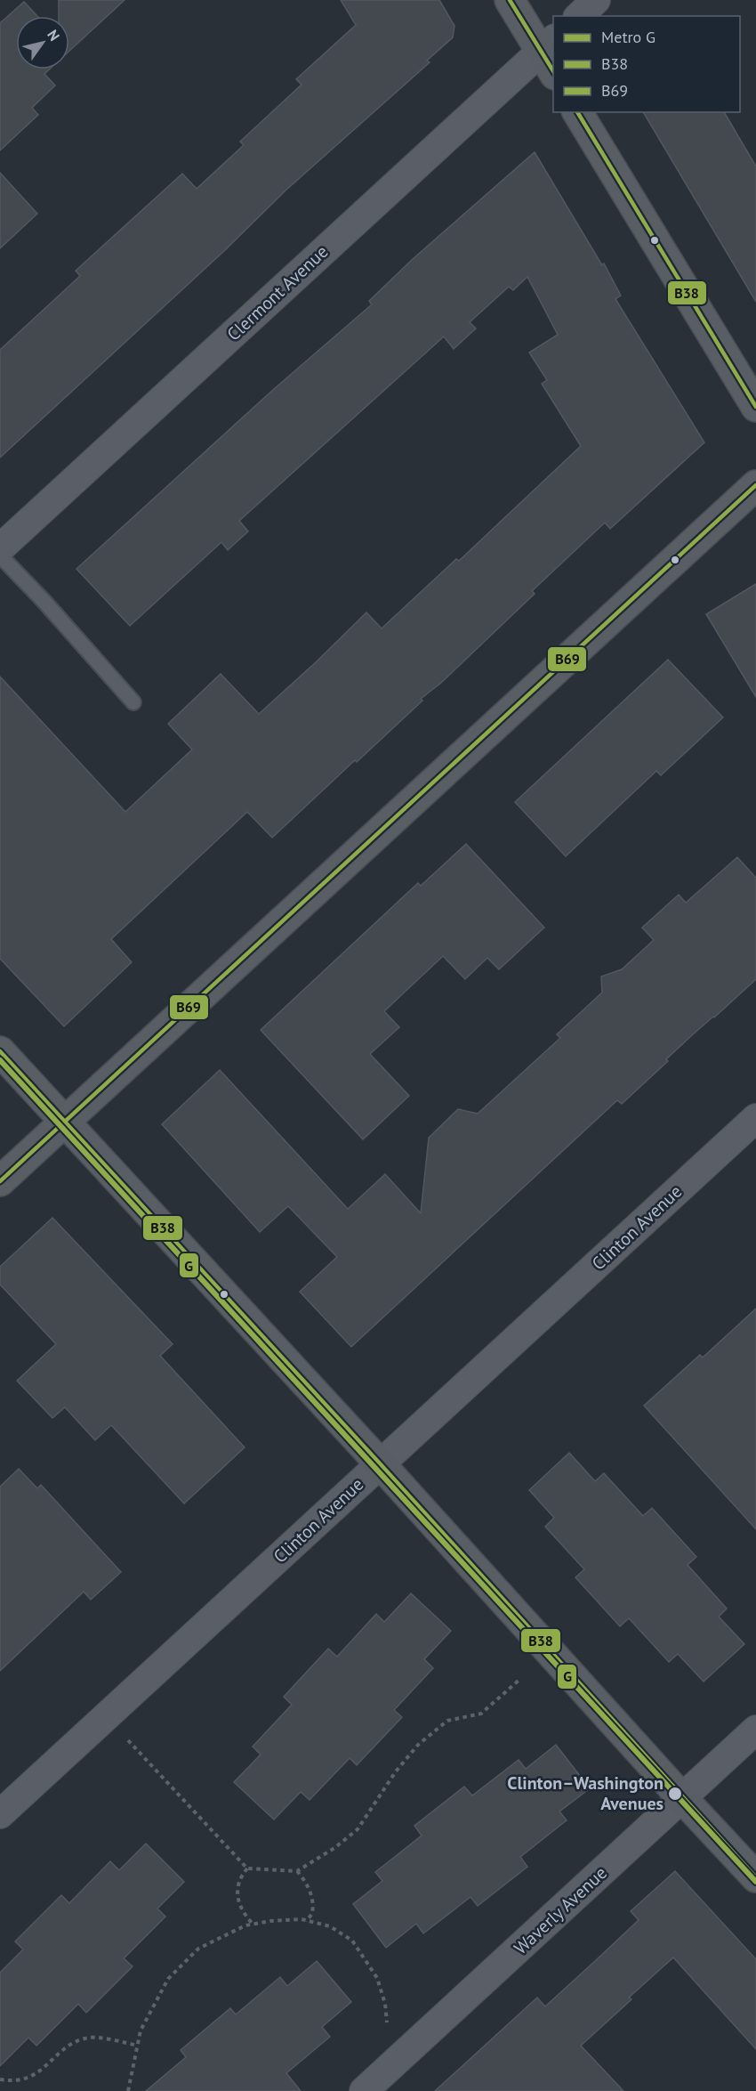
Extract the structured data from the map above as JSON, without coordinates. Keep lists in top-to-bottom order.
{
  "streets": {
    "street": ["Clermont Avenue", "Clinton Avenue", "Waverly Avenue"]
  },
  "places": ["Clinton–Washington Avenues"],
  "lines": ["transit line B38", "transit line B69", "metro line G"],
  "legend": ["Metro G", "B38", "B69"],
  "north": "top right"
}
